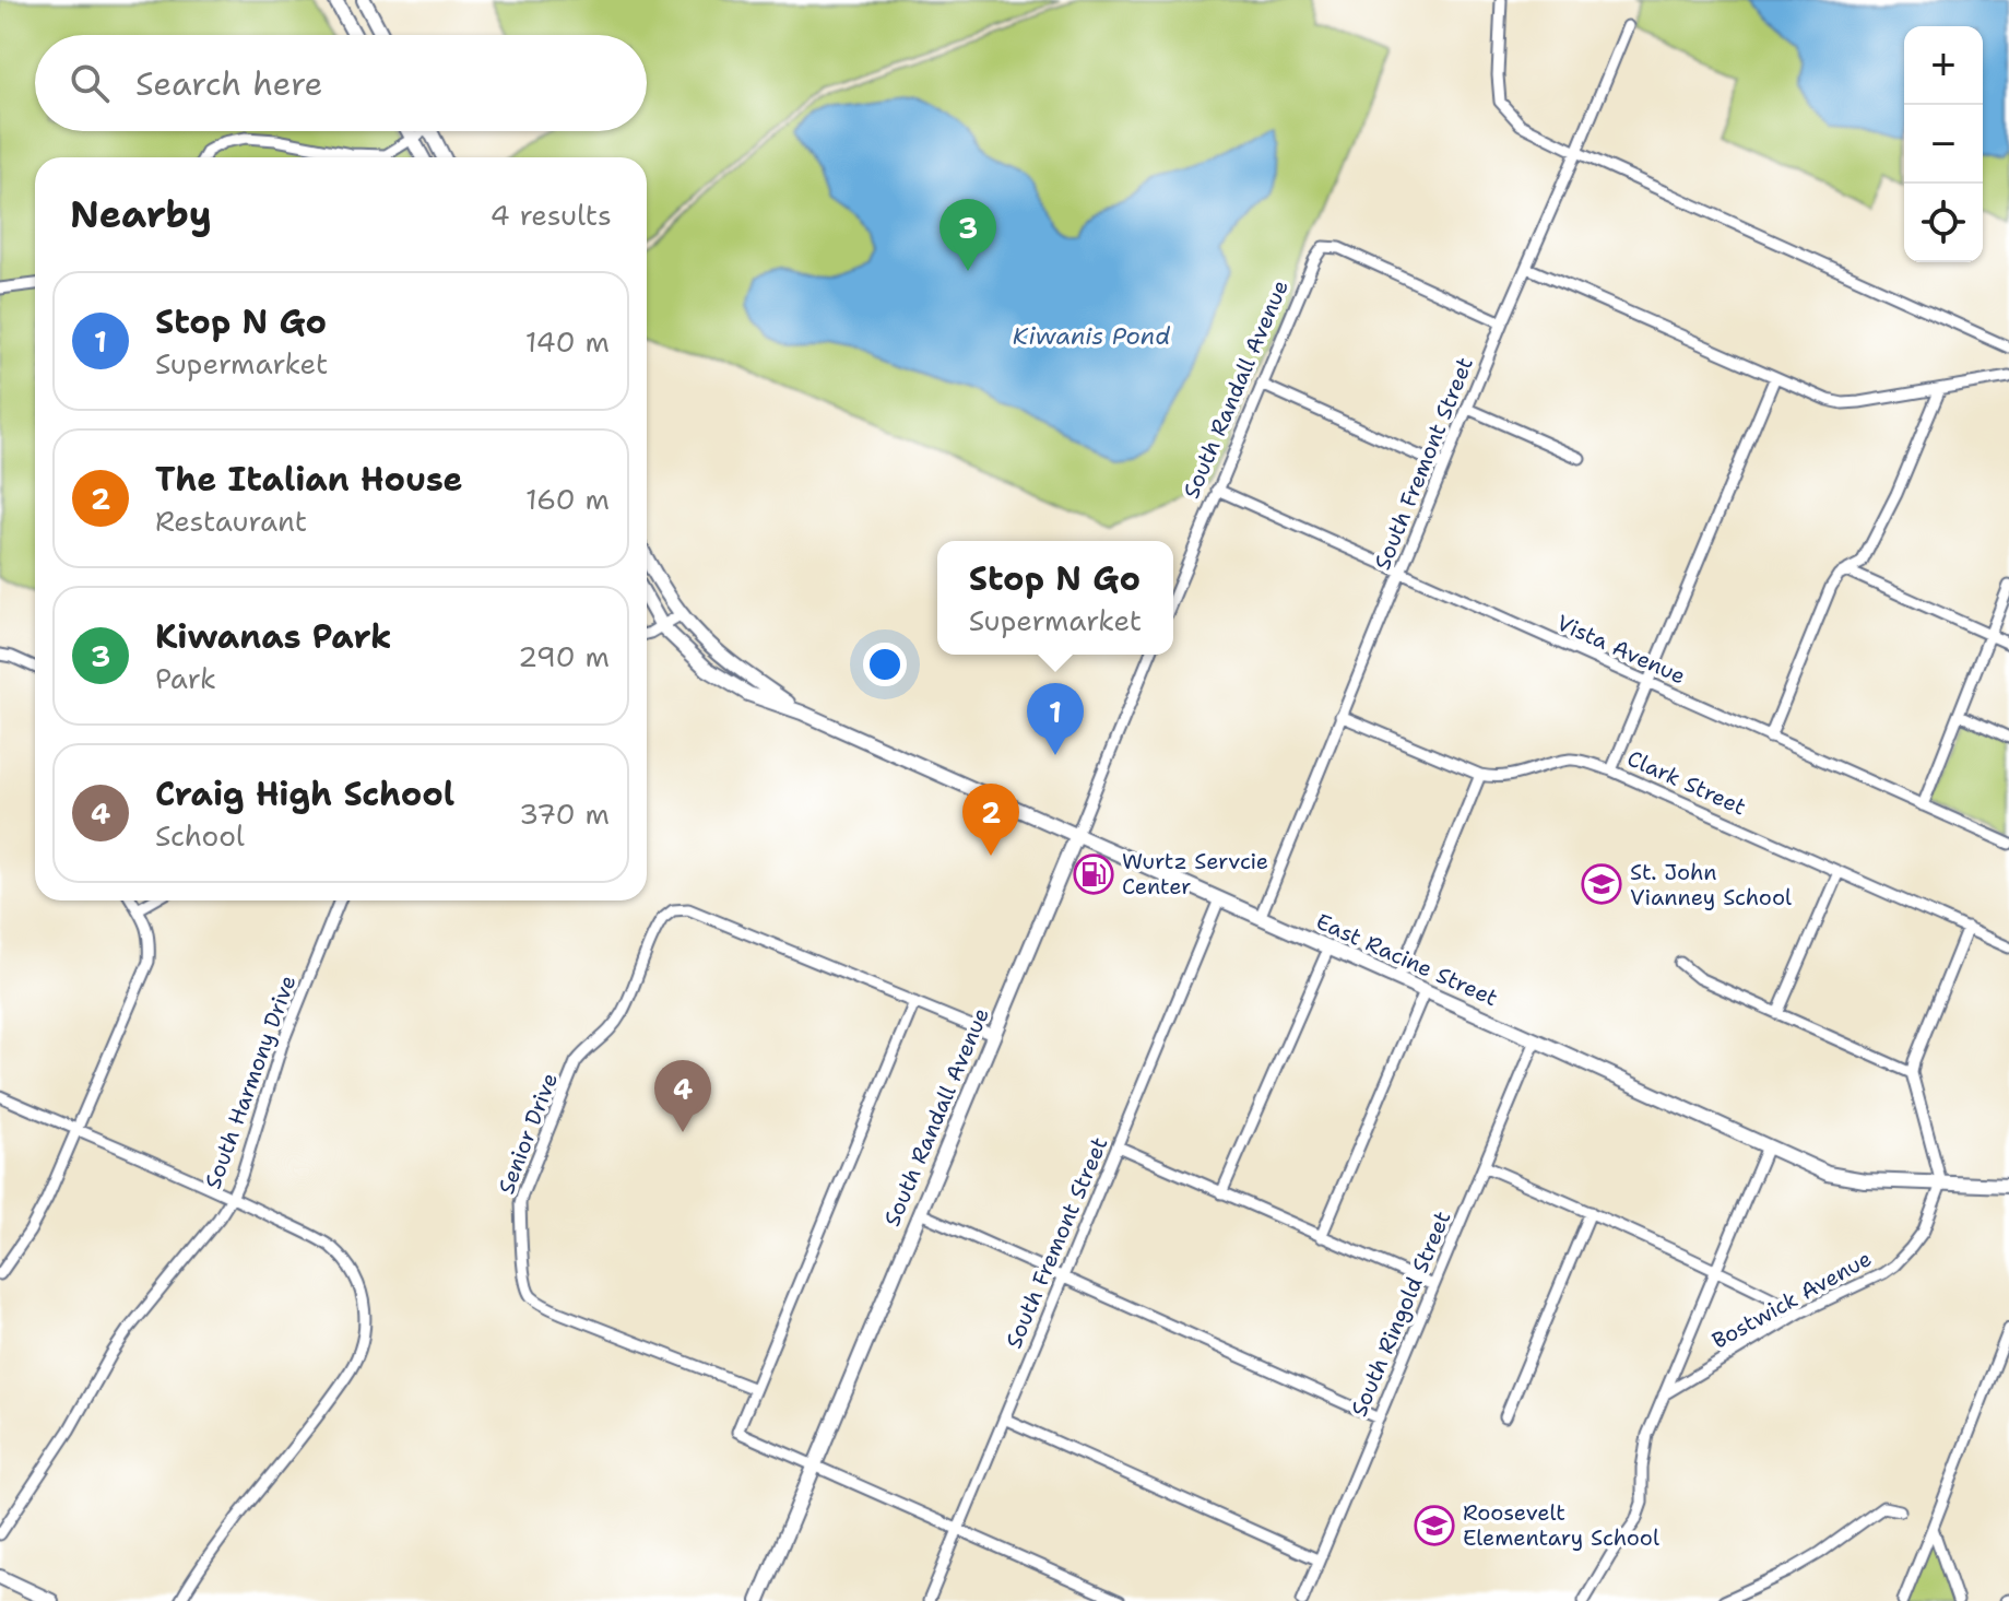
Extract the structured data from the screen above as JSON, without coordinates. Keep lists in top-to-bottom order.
{
  "streets": {
    "main road": ["South Randall Avenue", "East Racine Street"],
    "street": [
      "South Fremont Street",
      "Vista Avenue",
      "Clark Street",
      "South Harmony Drive",
      "Senior Drive",
      "Bostwick Avenue",
      "South Ringold Street"
    ]
  },
  "crossings": [
    ["South Randall Avenue", "South Fremont Street"],
    ["South Randall Avenue", "Vista Avenue"],
    ["South Randall Avenue", "East Racine Street"],
    ["South Randall Avenue", "Senior Drive"],
    ["South Fremont Street", "Vista Avenue"],
    ["South Fremont Street", "Clark Street"],
    ["South Fremont Street", "East Racine Street"],
    ["East Racine Street", "Bostwick Avenue"],
    ["East Racine Street", "South Ringold Street"]
  ],
  "water": ["Kiwanis Pond"],
  "places": {
    "fuel station": ["Wurtz Servcie Center"],
    "school or university": ["St. John Vianney School", "Roosevelt Elementary School"]
  },
  "page": {
    "map_buttons": ["+", "−"],
    "search": "Search here",
    "heading": ["Nearby", "4 results"],
    "pins": [
      "3",
      "1",
      "2",
      "4"
    ],
    "list": [
      {
        "mark": "1",
        "name": "Stop N Go",
        "note": "Supermarket",
        "value": "140 m"
      },
      {
        "mark": "2",
        "name": "The Italian House",
        "note": "Restaurant",
        "value": "160 m"
      },
      {
        "mark": "3",
        "name": "Kiwanas Park",
        "note": "Park",
        "value": "290 m"
      },
      {
        "mark": "4",
        "name": "Craig High School",
        "note": "School",
        "value": "370 m"
      }
    ],
    "popup": ["Stop N Go", "Supermarket"]
  }
}
